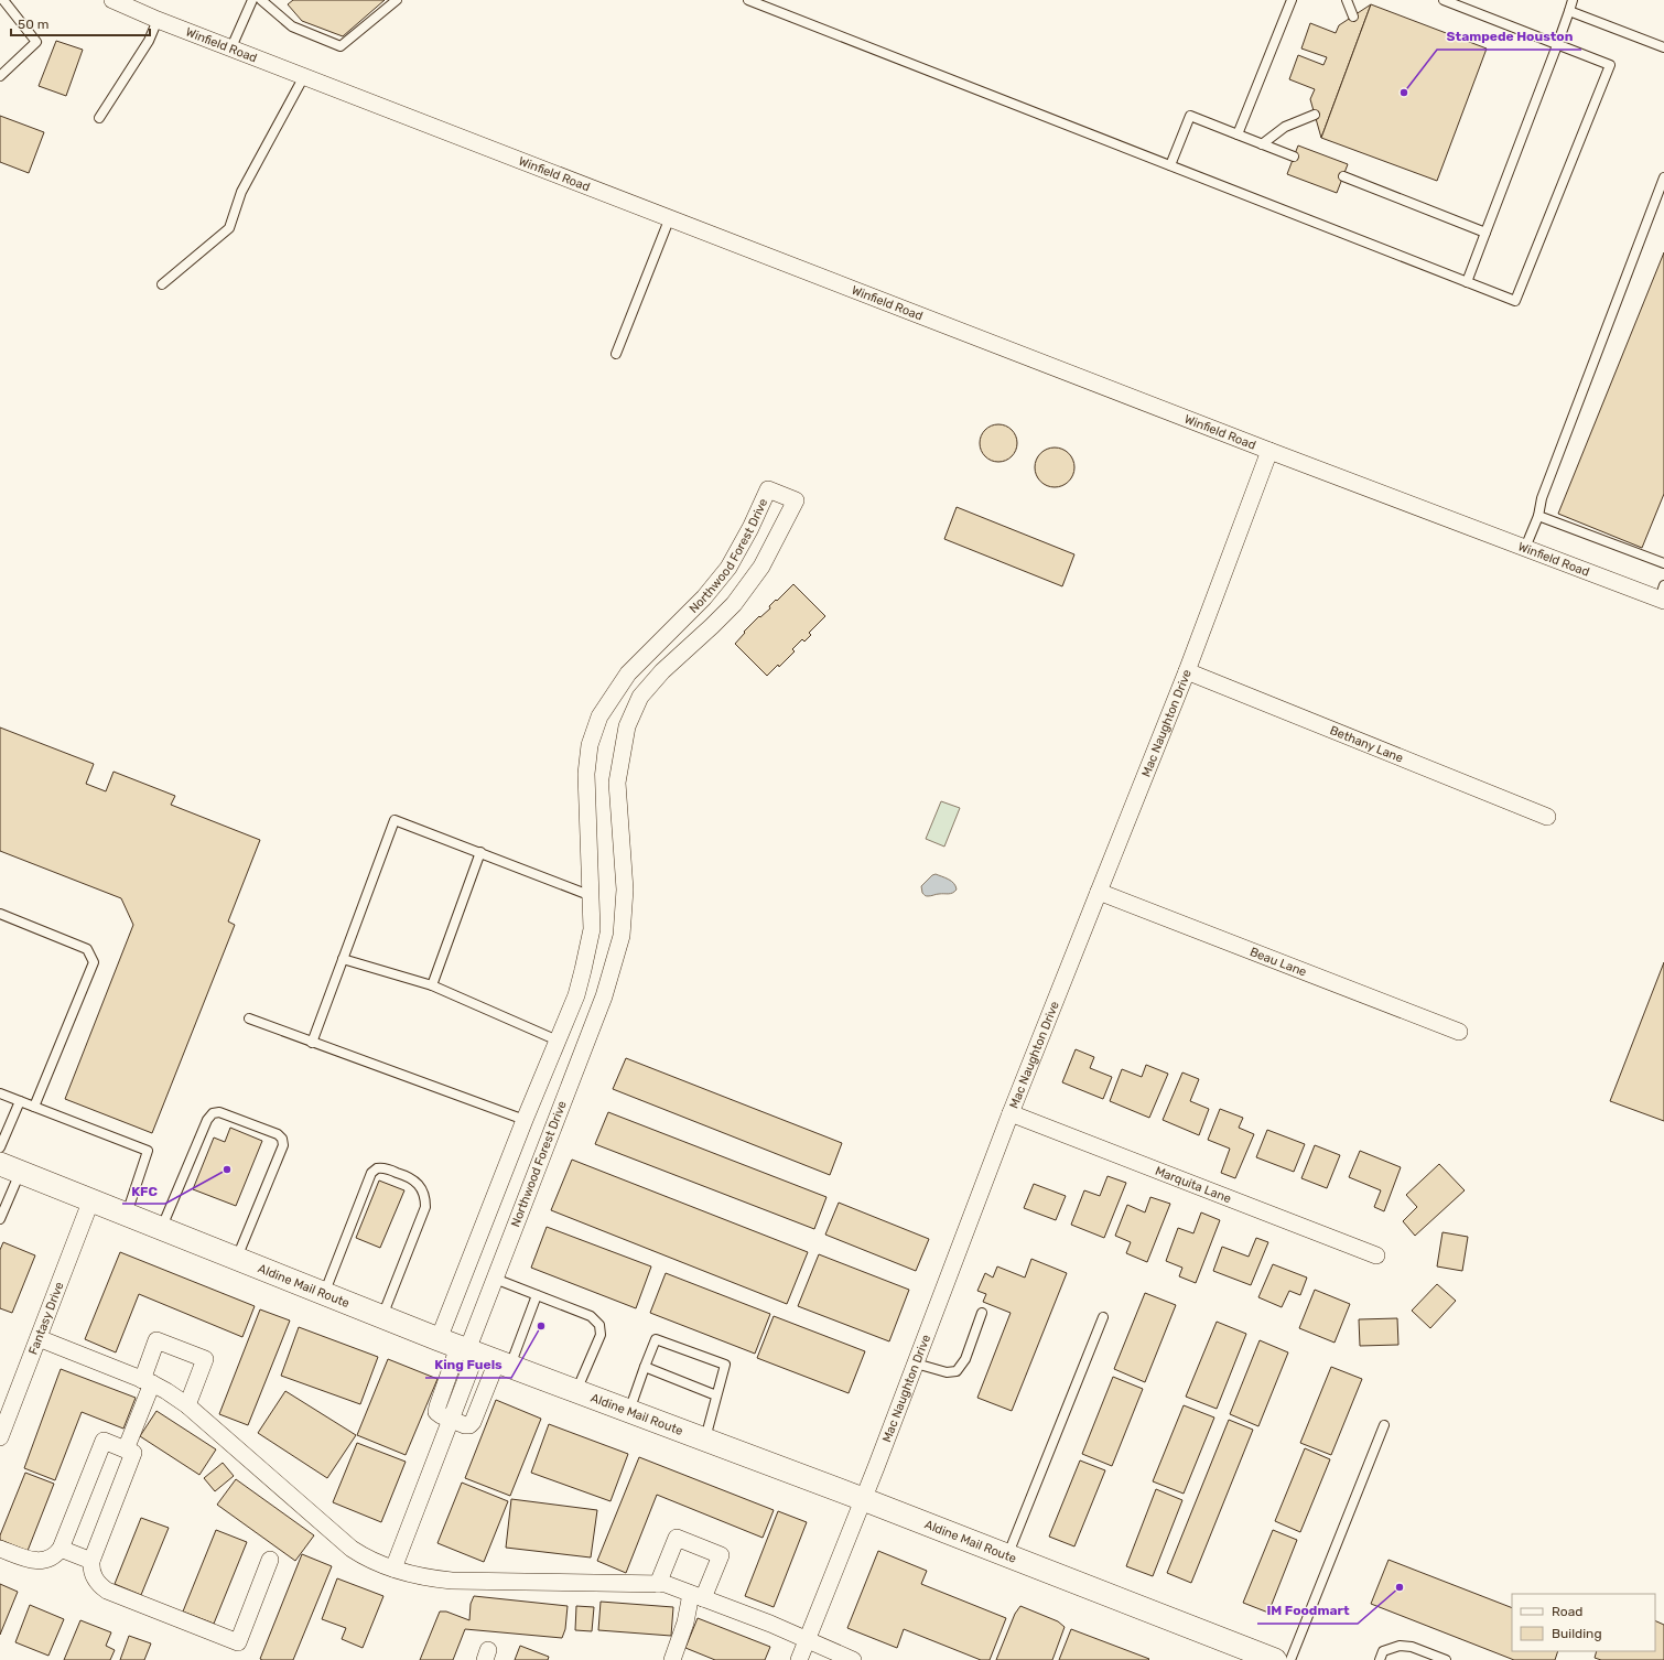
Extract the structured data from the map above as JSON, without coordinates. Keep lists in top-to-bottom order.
{
  "streets": {
    "main road": ["Aldine Mail Route"],
    "street": [
      "Winfield Road",
      "Northwood Forest Drive",
      "Mac Naughton Drive",
      "Bethany Lane",
      "Beau Lane",
      "Marquita Lane",
      "Fantasy Drive"
    ]
  },
  "crossings": [
    ["Winfield Road", "Mac Naughton Drive"],
    ["Northwood Forest Drive", "Aldine Mail Route"],
    ["Mac Naughton Drive", "Bethany Lane"],
    ["Mac Naughton Drive", "Beau Lane"],
    ["Mac Naughton Drive", "Marquita Lane"],
    ["Mac Naughton Drive", "Aldine Mail Route"],
    ["Aldine Mail Route", "Fantasy Drive"]
  ],
  "places": [
    "Stampede Houston",
    "KFC",
    "King Fuels",
    "IM Foodmart"
  ],
  "legend": ["Road", "Building"],
  "scale_bar": "50 m"
}
